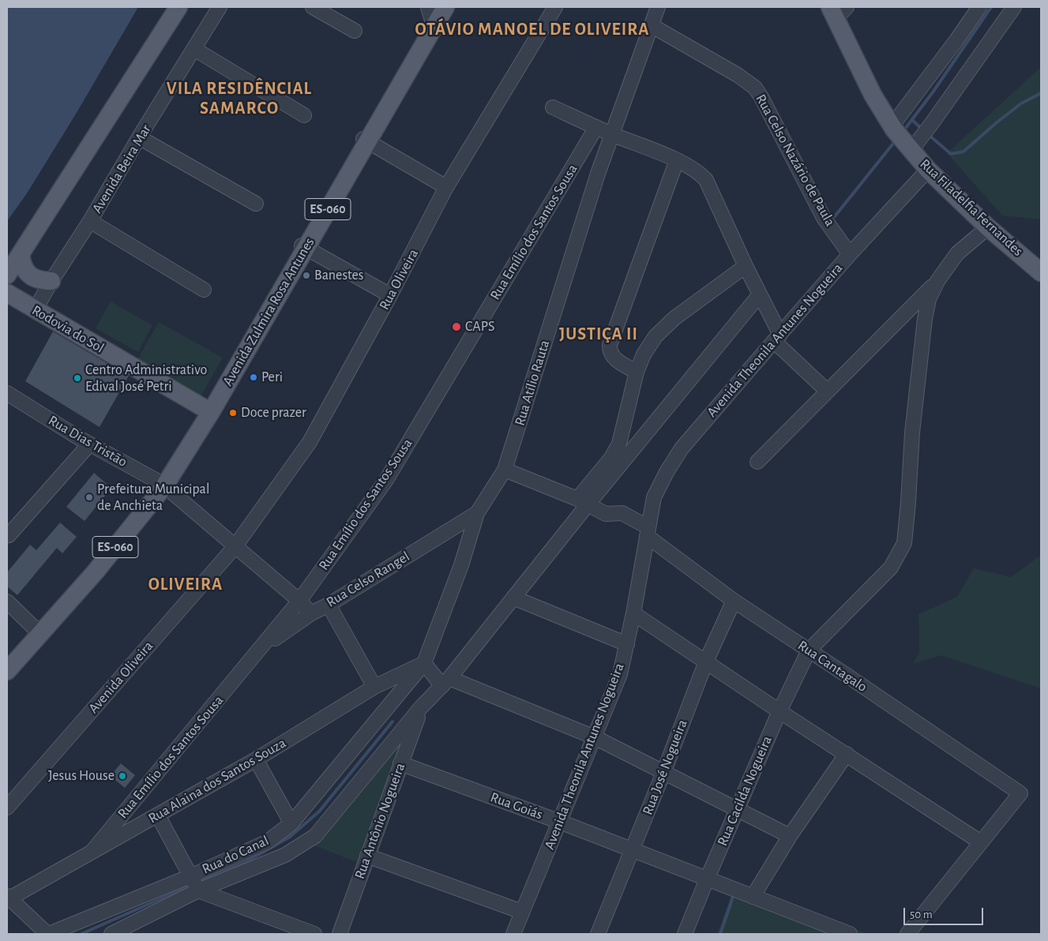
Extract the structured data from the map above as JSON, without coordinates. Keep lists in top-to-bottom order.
{
  "streets": {
    "main road": [
      "Rua Filadelfia Fernandes",
      "ES-060",
      "Avenida Zulmira Rosa Antunes",
      "Rodovia do Sol"
    ],
    "street": [
      "Rua Celso Nazário de Paula",
      "Avenida Beira Mar",
      "Rua Emílio dos Santos Sousa",
      "Rua Oliveira",
      "Avenida Theonila Antunes Nogueira",
      "Rua Atílio Rauta",
      "Rua Dias Tristão",
      "Rua Celso Rangel",
      "Rua Cantagalo",
      "Avenida Oliveira",
      "Rua José Nogueira",
      "Rua Alaina dos Santos Souza",
      "Rua Cacilda Nogueira",
      "Rua Goiás",
      "Rua Antônio Nogueira",
      "Rua do Canal"
    ]
  },
  "crossings": [
    ["Rua Celso Nazário de Paula", "Avenida Theonila Antunes Nogueira"],
    ["Rua Celso Nazário de Paula", "Rua Atílio Rauta"],
    ["Avenida Beira Mar", "Rodovia do Sol"],
    ["Rua Filadelfia Fernandes", "Avenida Theonila Antunes Nogueira"],
    ["ES-060", "Avenida Zulmira Rosa Antunes"],
    ["ES-060", "Rodovia do Sol"],
    ["ES-060", "Rua Dias Tristão"],
    ["Rua Emílio dos Santos Sousa", "Rua Dias Tristão"],
    ["Rua Emílio dos Santos Sousa", "Rua Celso Rangel"],
    ["Rua Emílio dos Santos Sousa", "Rua Alaina dos Santos Souza"],
    ["Rua Oliveira", "Rua Dias Tristão"],
    ["Rua Oliveira", "Avenida Oliveira"],
    ["Avenida Zulmira Rosa Antunes", "Rodovia do Sol"],
    ["Avenida Theonila Antunes Nogueira", "Rua Cantagalo"],
    ["Avenida Theonila Antunes Nogueira", "Rua Goiás"],
    ["Rua Atílio Rauta", "Rua Celso Rangel"],
    ["Rua Atílio Rauta", "Rua Alaina dos Santos Souza"],
    ["Rua Atílio Rauta", "Rua do Canal"],
    ["Rua Dias Tristão", "Rua Celso Rangel"],
    ["Rua Dias Tristão", "Avenida Oliveira"],
    ["Rua Cantagalo", "Rua José Nogueira"],
    ["Rua Cantagalo", "Rua Cacilda Nogueira"],
    ["Rua José Nogueira", "Rua Goiás"],
    ["Rua Alaina dos Santos Souza", "Rua do Canal"],
    ["Rua Cacilda Nogueira", "Rua Goiás"],
    ["Rua Goiás", "Rua Antônio Nogueira"],
    ["Rua Antônio Nogueira", "Rua do Canal"]
  ],
  "districts": [
    "OTÁVIO MANOEL DE OLIVEIRA",
    "VILA RESIDÊNCIAL SAMARCO",
    "JUSTIÇA II",
    "OLIVEIRA"
  ],
  "places": [
    "Banestes",
    "CAPS",
    "Peri",
    "Centro Administrativo Edival José Petri",
    "Doce prazer",
    "Prefeitura Municipal de Anchieta",
    "Jesus House"
  ],
  "scale_bar": "50 m"
}
